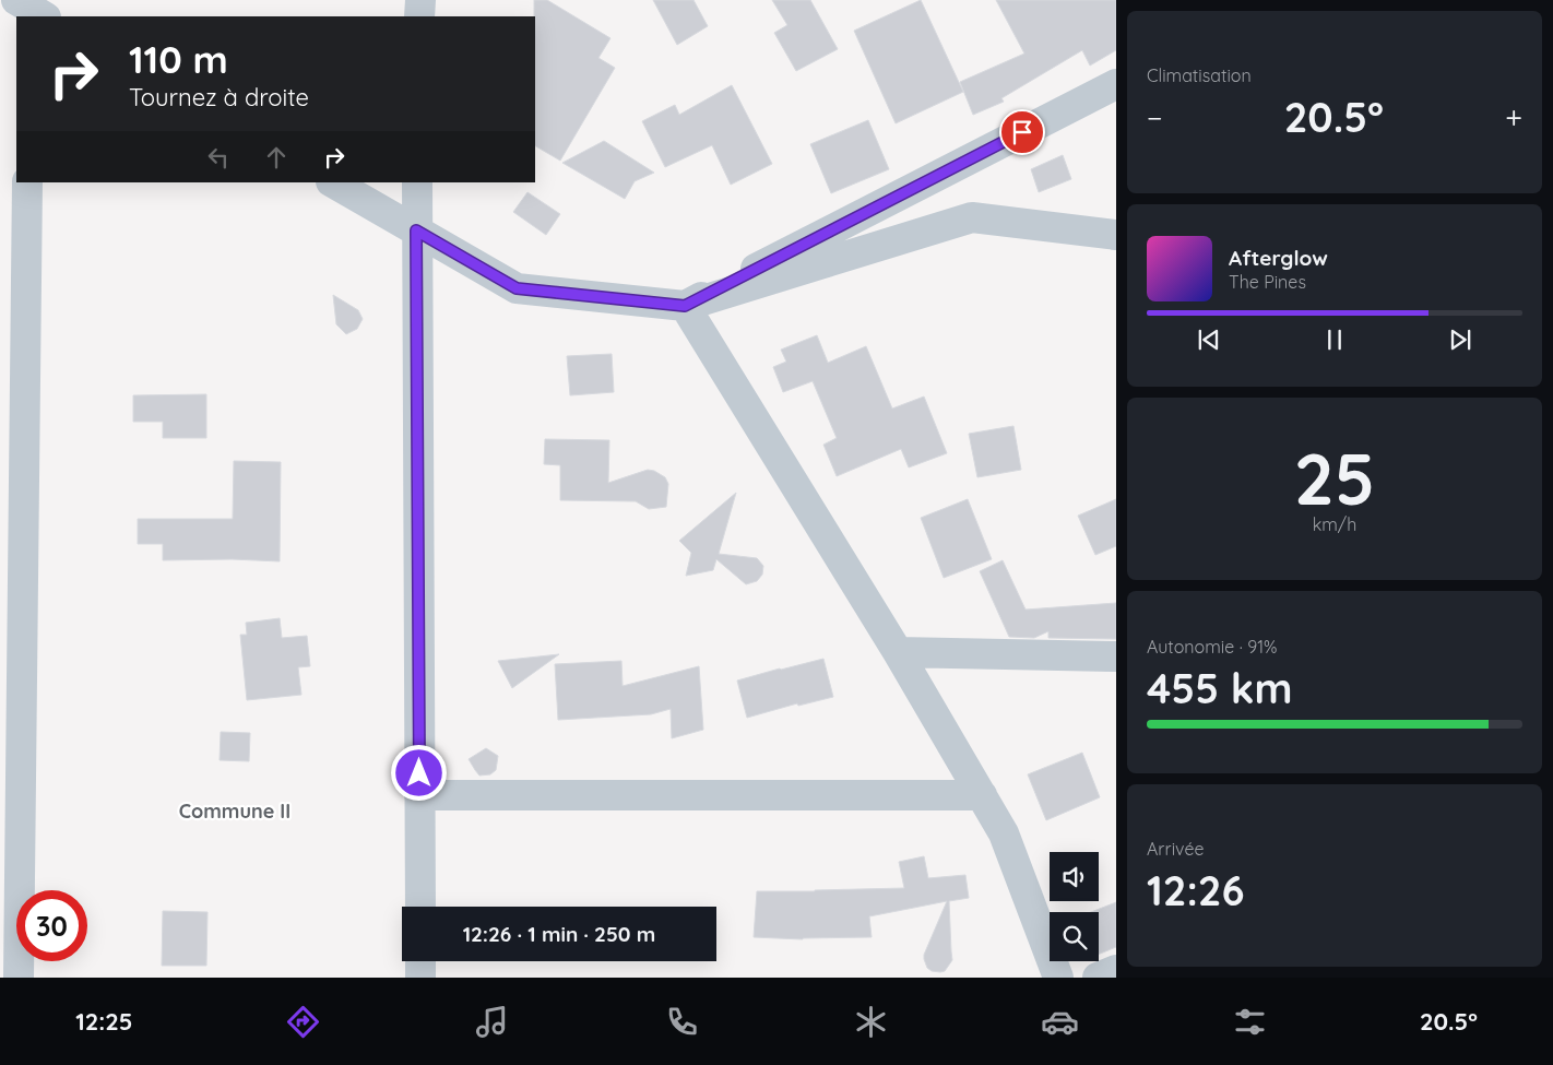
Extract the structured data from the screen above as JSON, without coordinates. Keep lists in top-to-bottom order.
{
  "districts": ["Commune II"],
  "page": {
    "tile": [
      "Climatisation",
      ["25", "km/h"],
      ["Autonomie · 91%", "455 km"],
      ["Arrivée", "12:26"]
    ],
    "turn": ["110 m", "Tournez à droite"],
    "heat": ["−", "20.5°", "+"],
    "song": ["Afterglow", "The Pines"],
    "limit": "30",
    "trip": "12:26 · 1 min · 250 m",
    "tabs": ["12:25", "20.5°"]
  }
}
